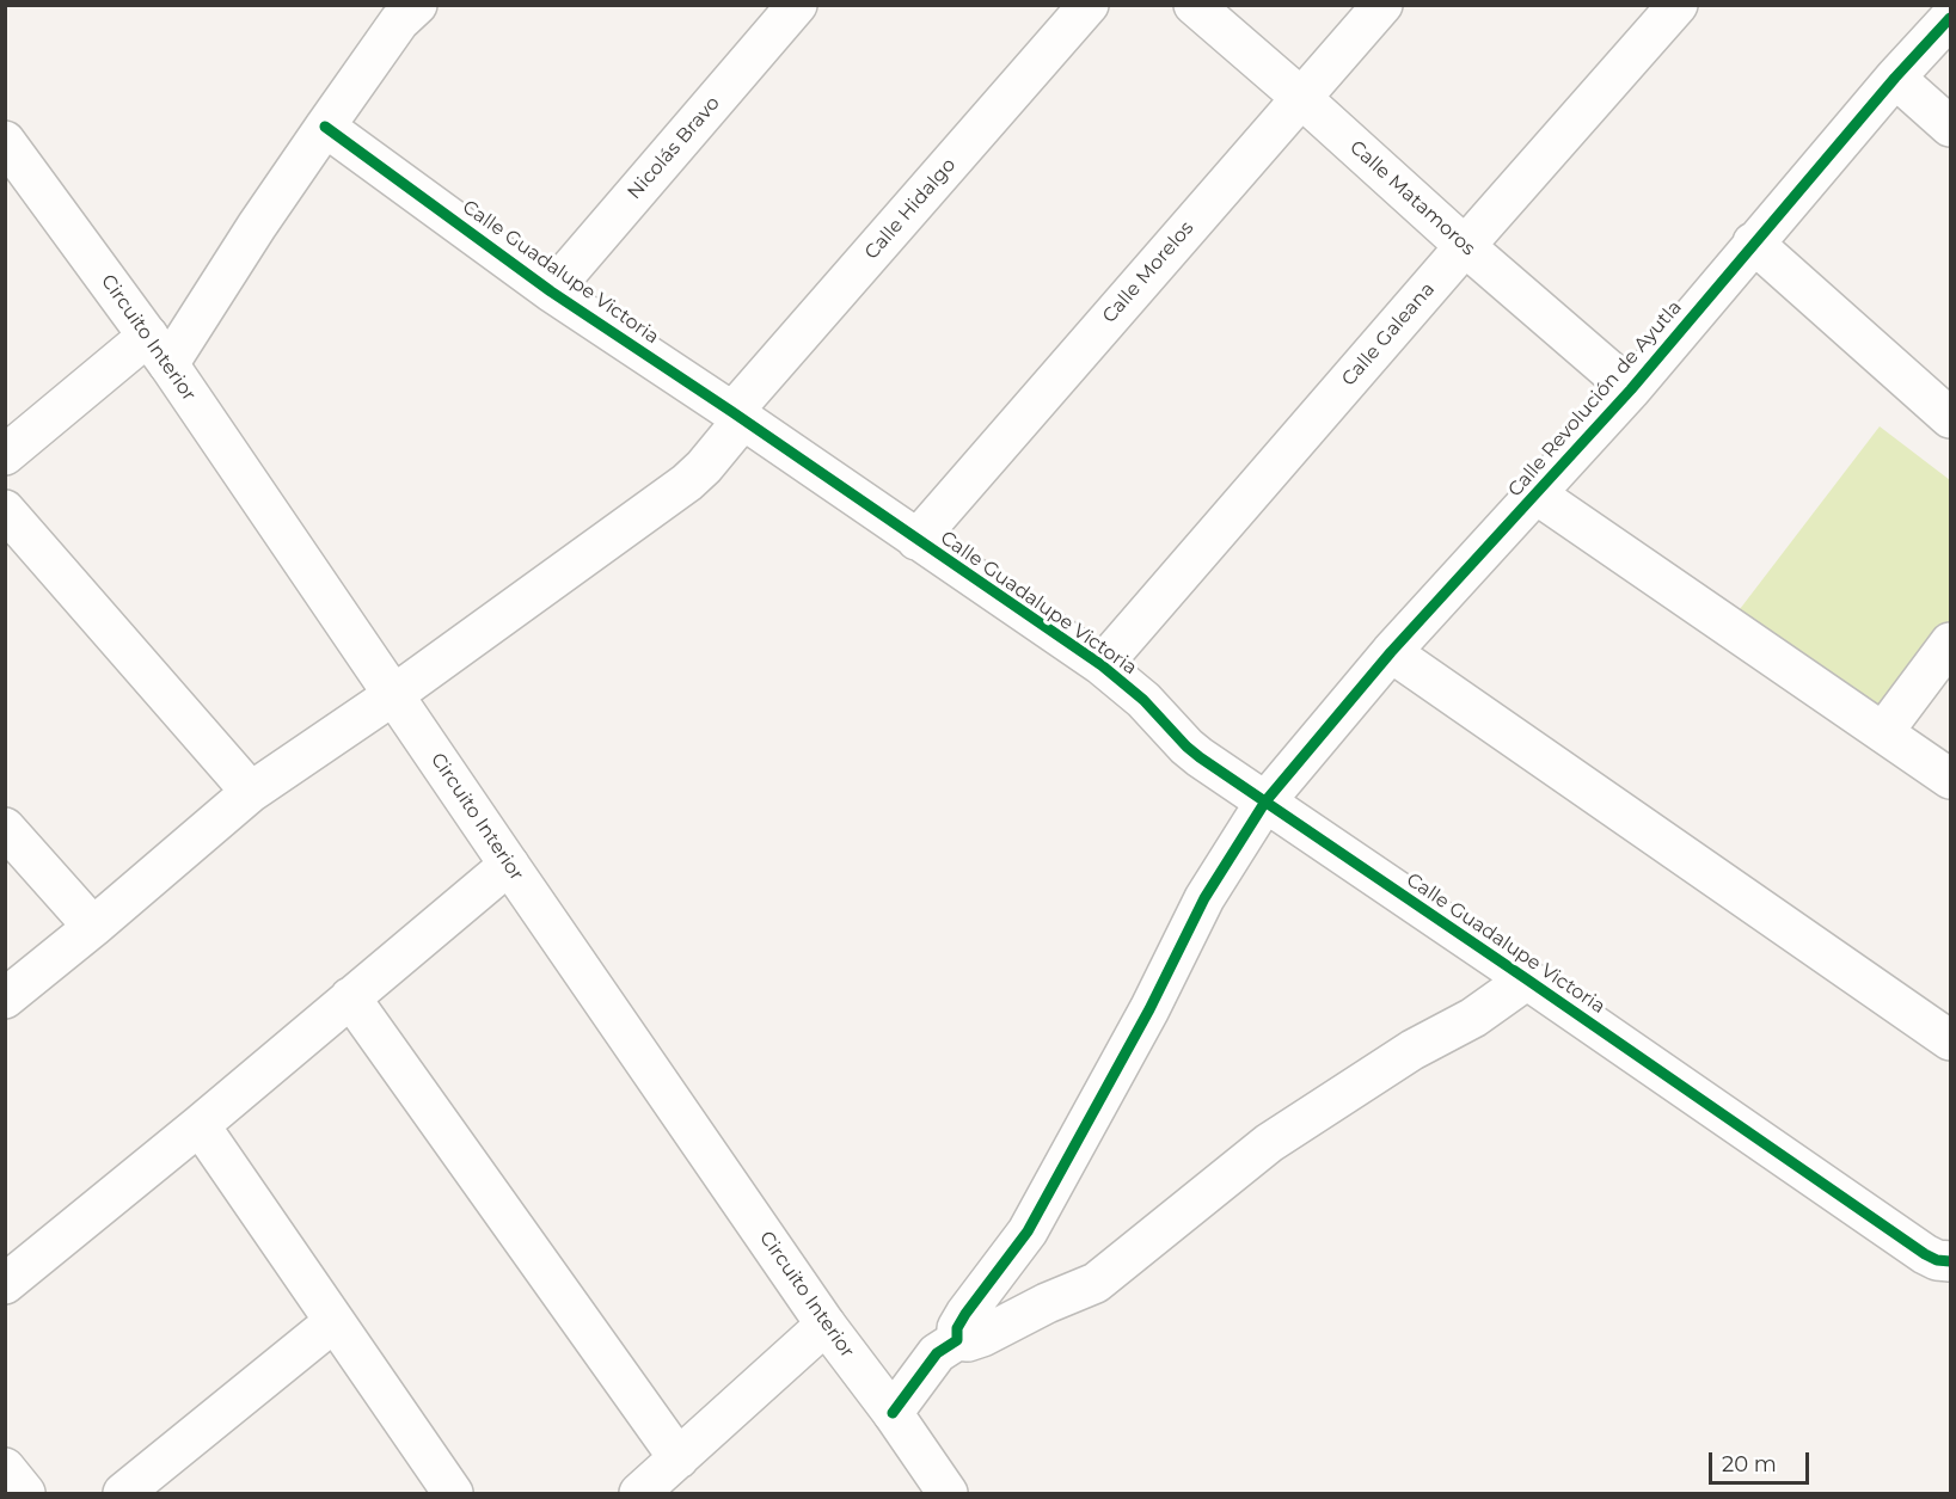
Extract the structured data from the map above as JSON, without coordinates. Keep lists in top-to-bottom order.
{
  "streets": {
    "street": [
      "Nicolás Bravo",
      "Calle Matamoros",
      "Calle Hidalgo",
      "Calle Guadalupe Victoria",
      "Calle Morelos",
      "Calle Galeana",
      "Circuito Interior",
      "Calle Revolución de Ayutla"
    ]
  },
  "crossings": [
    ["Nicolás Bravo", "Calle Guadalupe Victoria"],
    ["Calle Matamoros", "Calle Morelos"],
    ["Calle Matamoros", "Calle Galeana"],
    ["Calle Matamoros", "Calle Revolución de Ayutla"],
    ["Calle Hidalgo", "Calle Guadalupe Victoria"],
    ["Calle Hidalgo", "Circuito Interior"],
    ["Calle Guadalupe Victoria", "Calle Morelos"],
    ["Calle Guadalupe Victoria", "Calle Galeana"],
    ["Calle Guadalupe Victoria", "Calle Revolución de Ayutla"]
  ],
  "scale_bar": "20 m"
}
